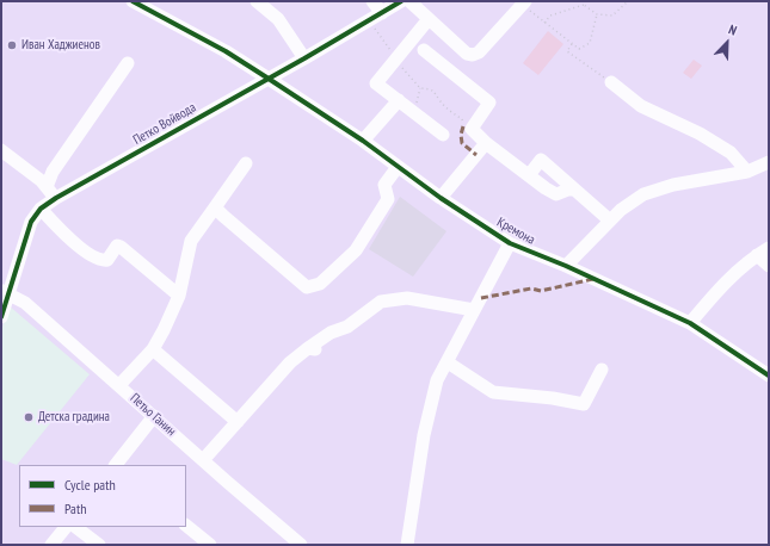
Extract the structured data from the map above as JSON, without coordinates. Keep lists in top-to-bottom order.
{
  "streets": {
    "street": ["Петко Войвода", "Кремона", "Петьо Ганин"]
  },
  "crossings": [
    ["Петко Войвода", "Кремона"],
    ["Петко Войвода", "Петьо Ганин"]
  ],
  "places": ["Иван Хаджиенов", "Детска градина"],
  "legend": ["Cycle path", "Path"],
  "north": "top right"
}
